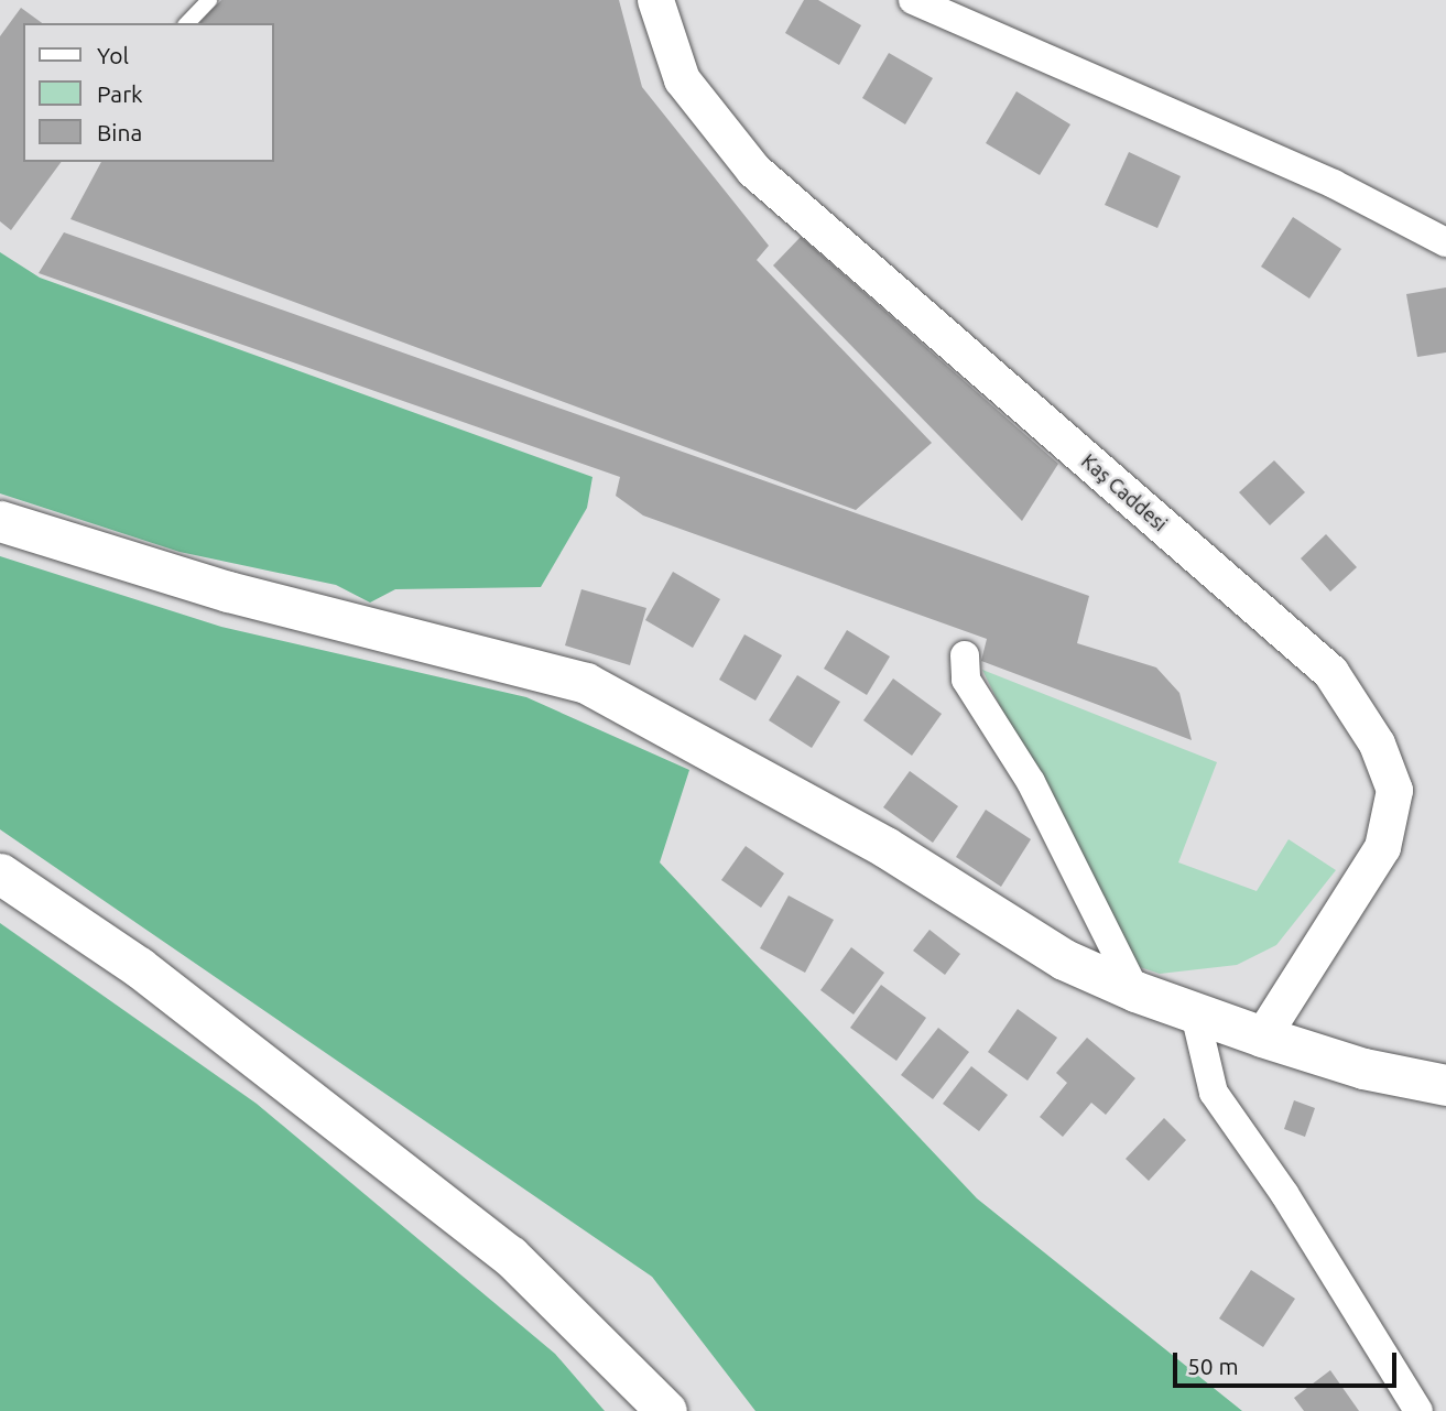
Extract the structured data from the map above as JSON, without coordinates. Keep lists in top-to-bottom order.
{
  "streets": {
    "street": ["Kaş Caddesi"]
  },
  "legend": ["Yol", "Park", "Bina"],
  "scale_bar": "50 m"
}
